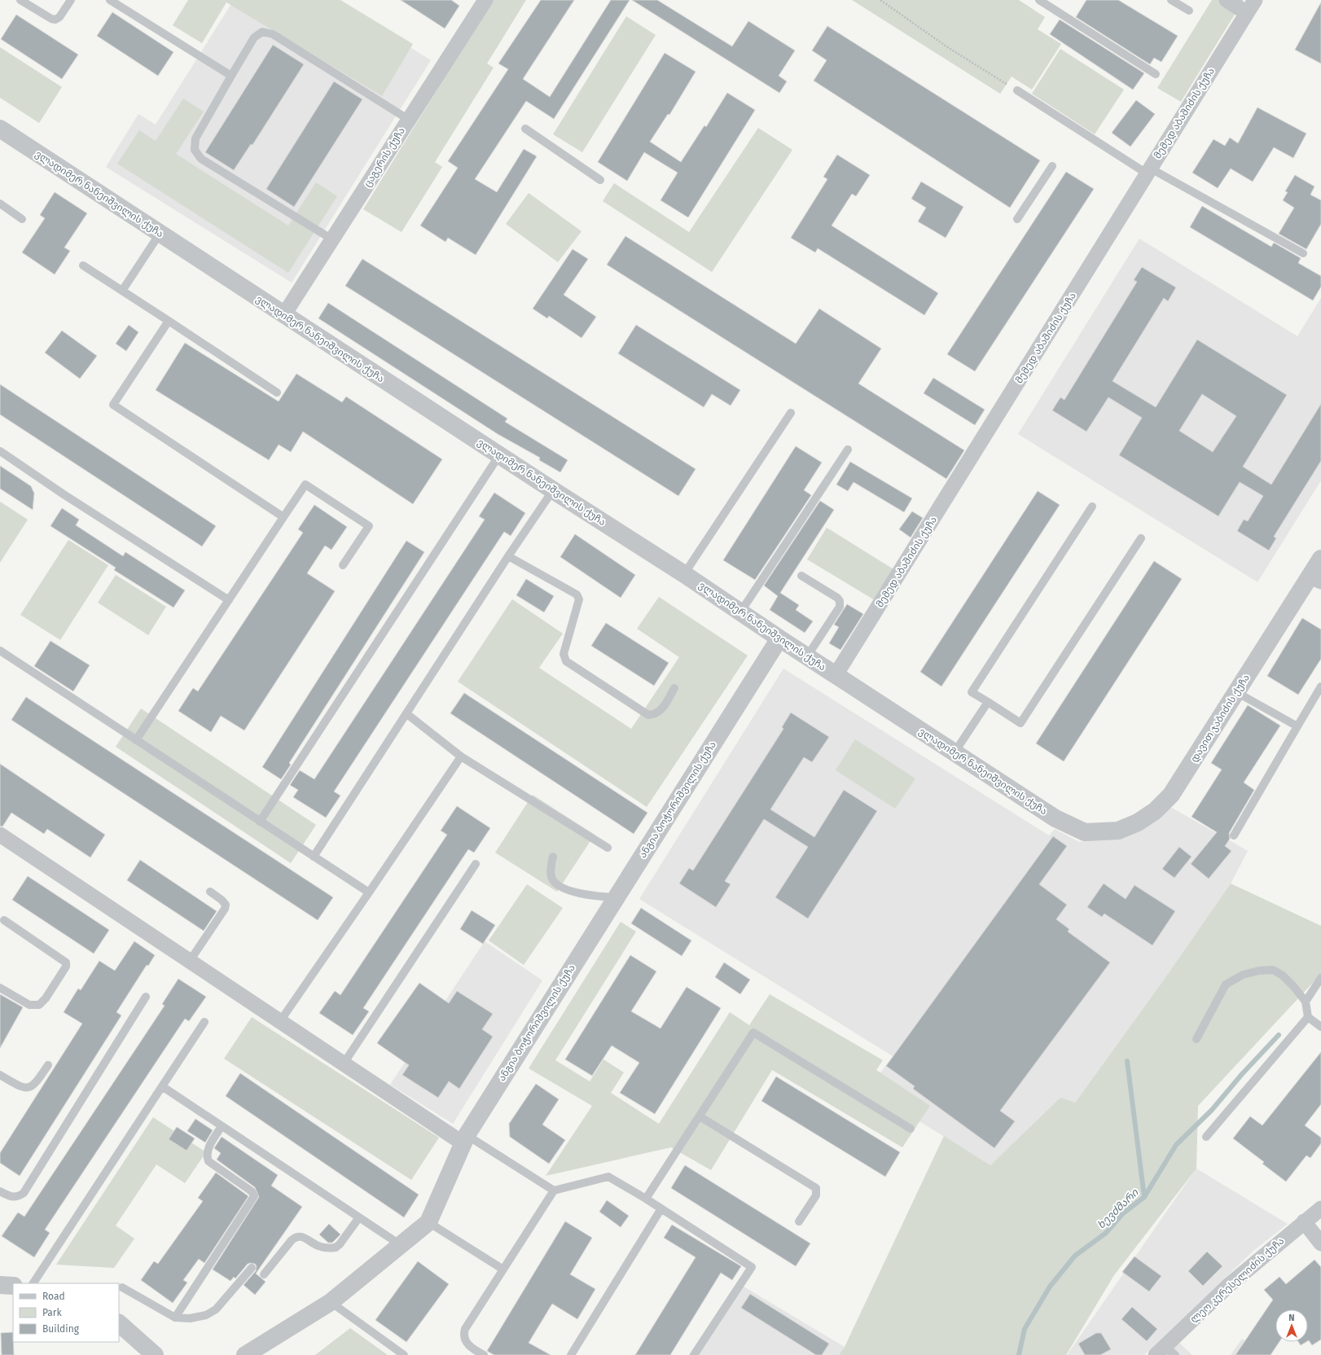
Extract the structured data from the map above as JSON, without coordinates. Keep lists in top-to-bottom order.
{
  "streets": {
    "street": [
      "მემედ აბაშიძის ქუჩა",
      "ცაგერის ქუჩა",
      "ვლადიმერ ნანეიშვილის ქუჩა",
      "დავით ჯაბიძის ქუჩა",
      "ანგია ბოჭორიშვილის ქუჩა",
      "ლეო კერესელიძის ქუჩა"
    ]
  },
  "crossings": [
    ["მემედ აბაშიძის ქუჩა", "ვლადიმერ ნანეიშვილის ქუჩა"],
    ["ცაგერის ქუჩა", "ვლადიმერ ნანეიშვილის ქუჩა"],
    ["ვლადიმერ ნანეიშვილის ქუჩა", "დავით ჯაბიძის ქუჩა"],
    ["ვლადიმერ ნანეიშვილის ქუჩა", "ანგია ბოჭორიშვილის ქუჩა"]
  ],
  "water": ["ხევძმარი"],
  "legend": ["Road", "Park", "Building"],
  "north": "top"
}
